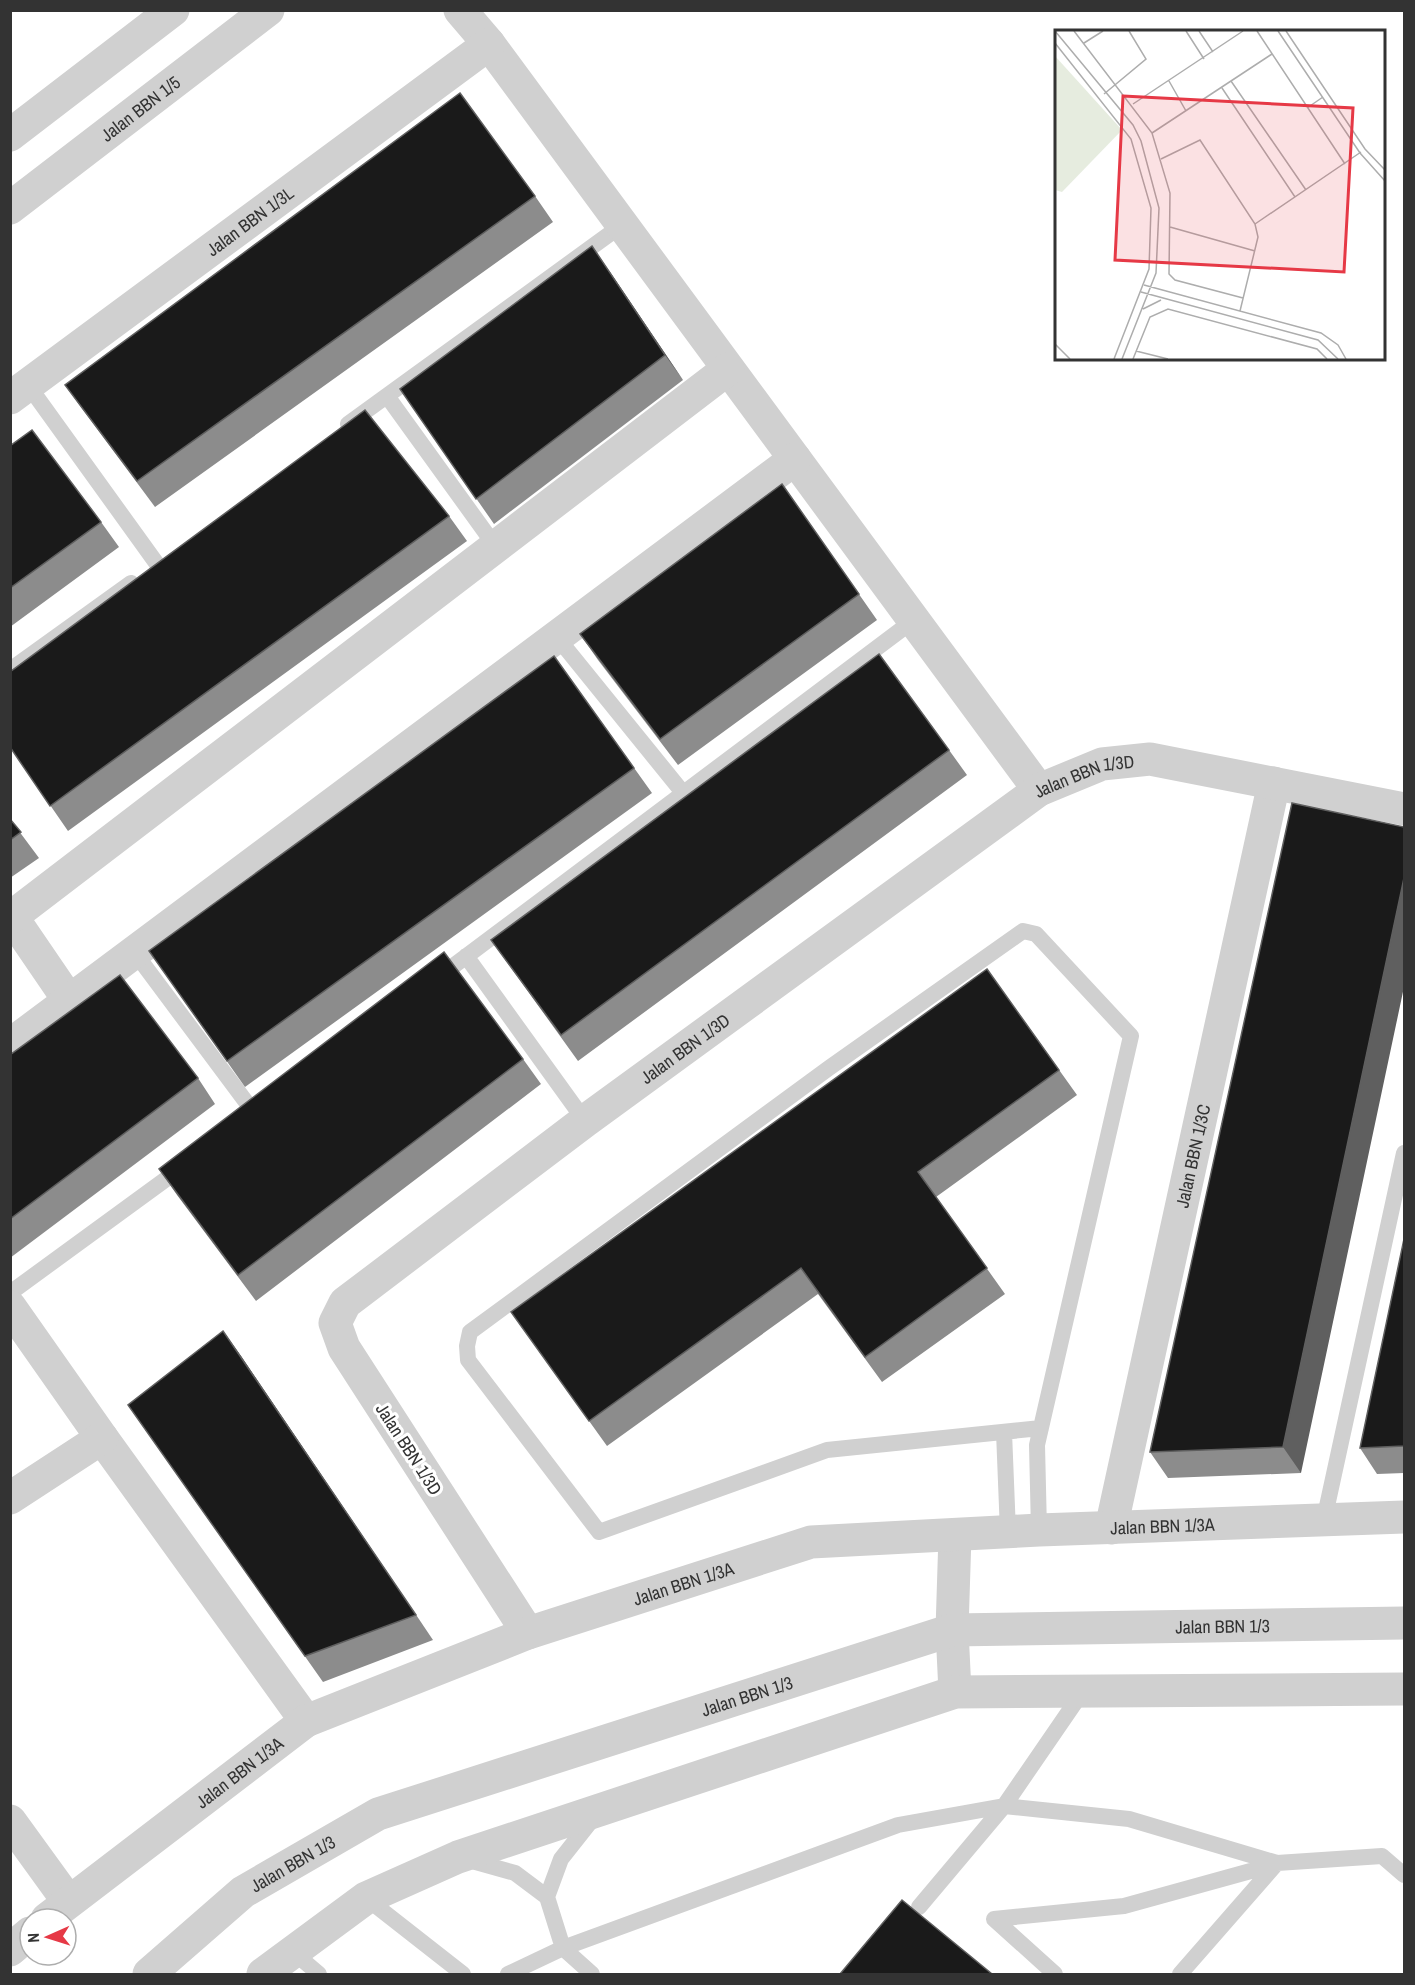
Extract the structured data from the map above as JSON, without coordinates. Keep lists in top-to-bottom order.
{
  "streets": {
    "street": [
      "Jalan BBN 1/5",
      "Jalan BBN 1/3L",
      "Jalan BBN 1/3D",
      "Jalan BBN 1/3C",
      "Jalan BBN 1/3A",
      "Jalan BBN 1/3"
    ]
  },
  "crossings": [
    ["Jalan BBN 1/3D", "Jalan BBN 1/3C"],
    ["Jalan BBN 1/3D", "Jalan BBN 1/3A"],
    ["Jalan BBN 1/3C", "Jalan BBN 1/3A"]
  ],
  "north": "left"
}
